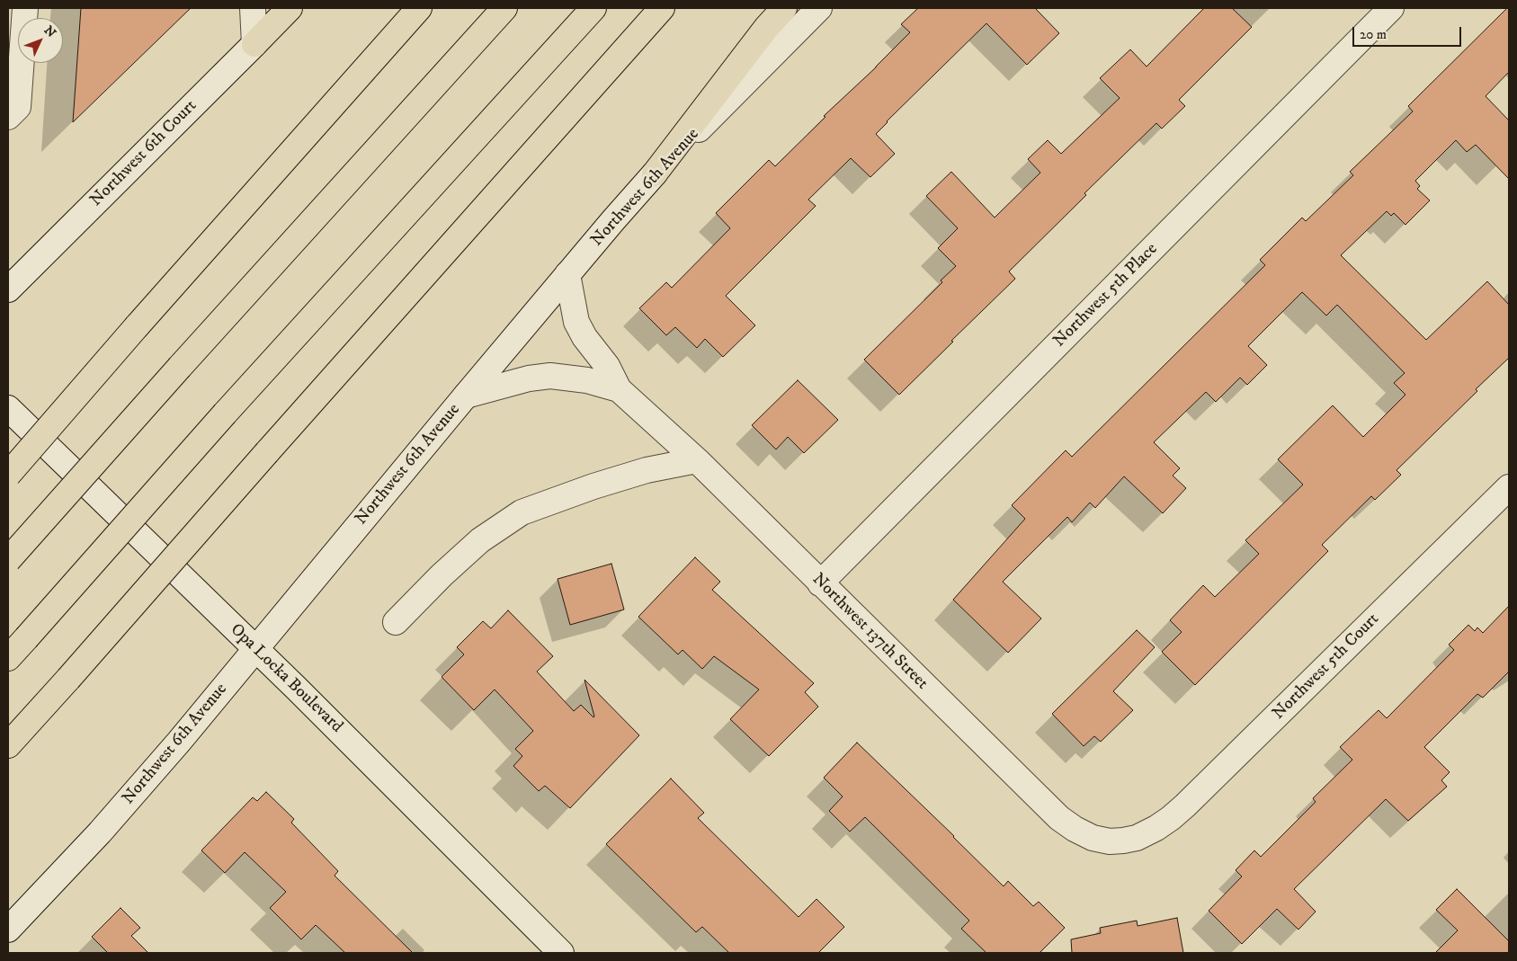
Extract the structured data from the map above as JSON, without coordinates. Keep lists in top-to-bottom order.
{
  "streets": {
    "street": [
      "Northwest 6th Court",
      "Northwest 6th Avenue",
      "Northwest 5th Place",
      "Northwest 137th Street",
      "Northwest 5th Court",
      "Opa Locka Boulevard"
    ]
  },
  "crossings": [
    ["Northwest 6th Avenue", "Northwest 137th Street"],
    ["Northwest 6th Avenue", "Opa Locka Boulevard"],
    ["Northwest 5th Place", "Northwest 137th Street"],
    ["Northwest 137th Street", "Northwest 5th Court"]
  ],
  "scale_bar": "20 m",
  "north": "top right"
}
